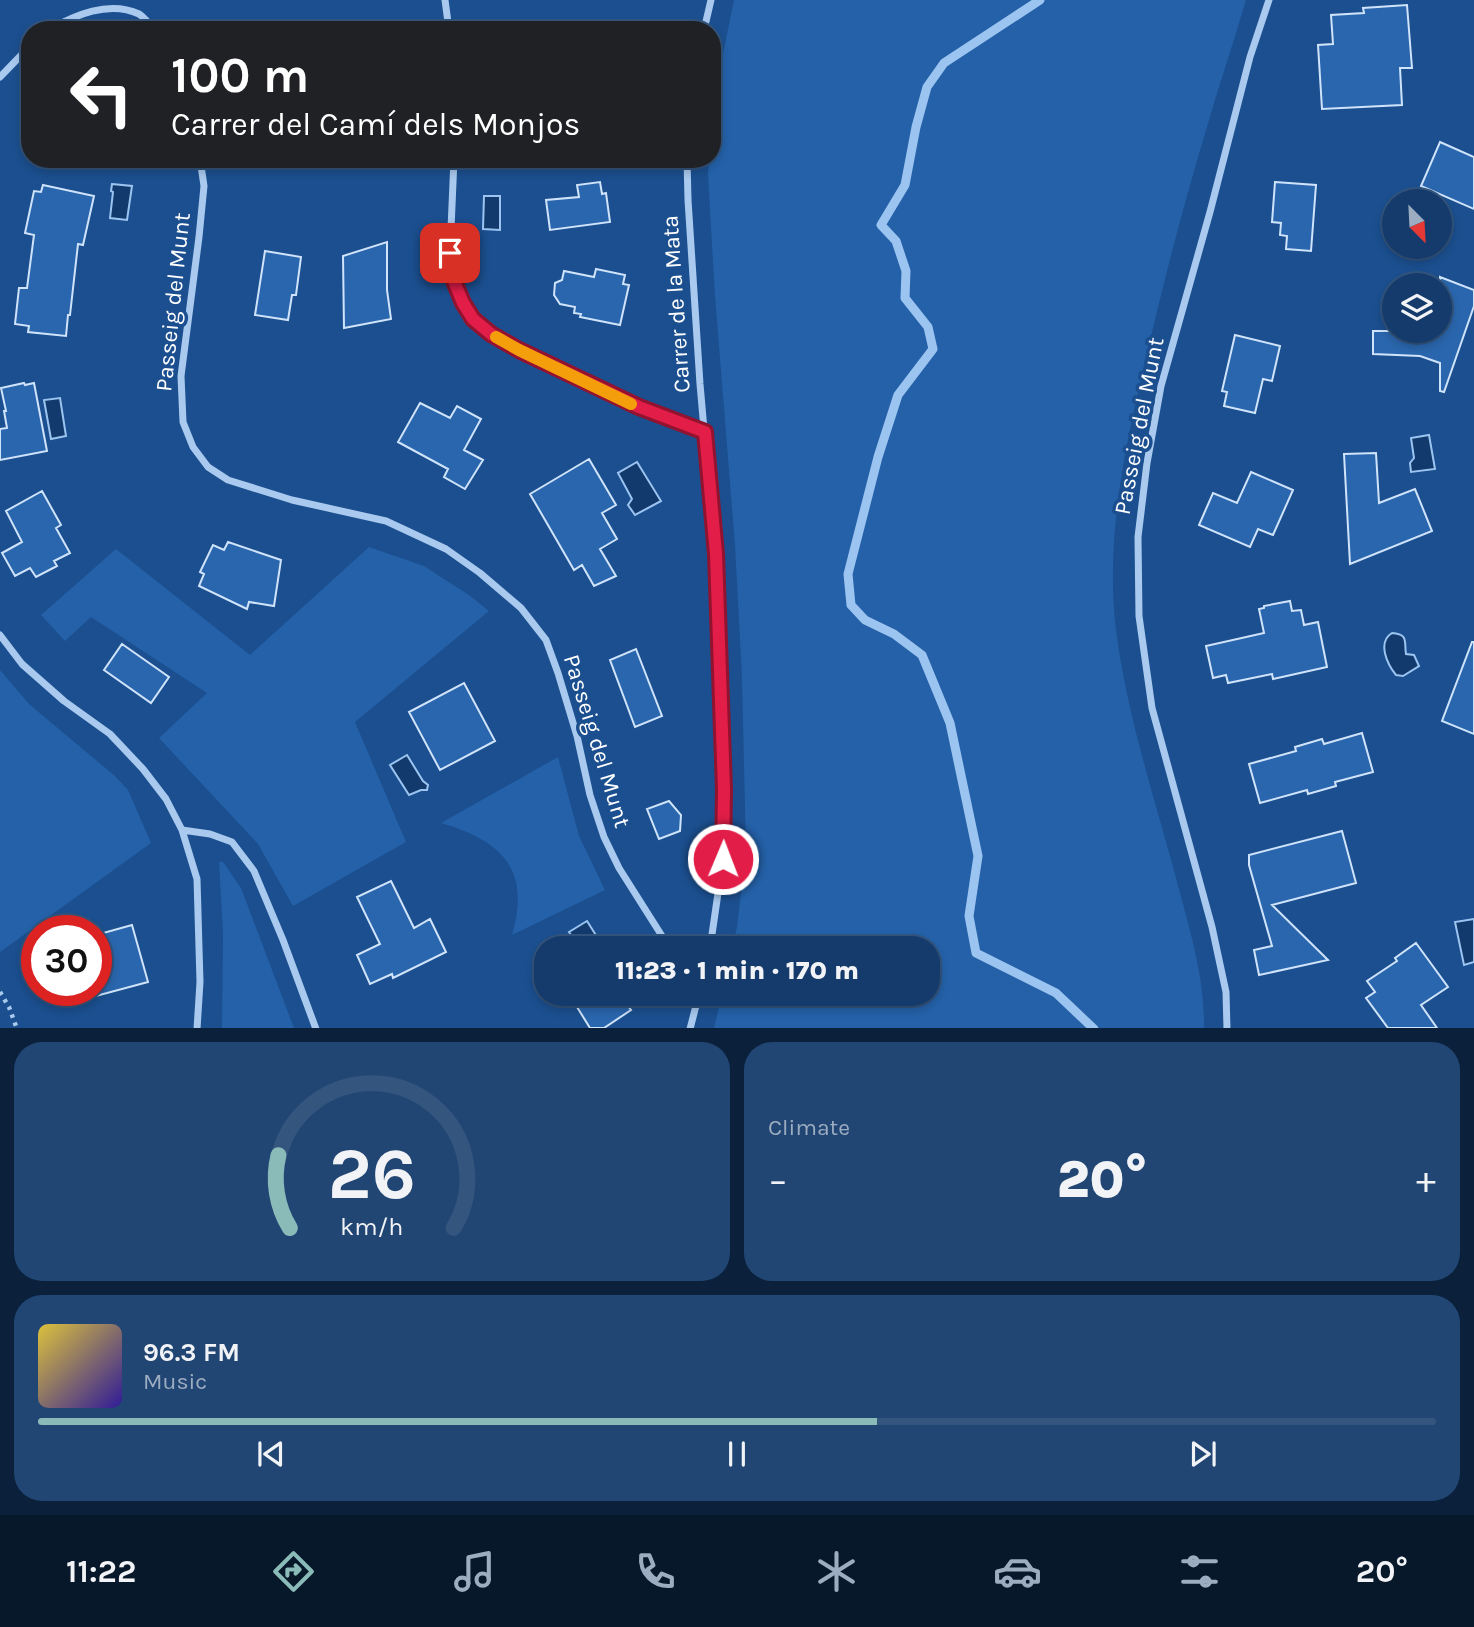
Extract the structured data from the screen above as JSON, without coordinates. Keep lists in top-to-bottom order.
{
  "streets": {
    "street": ["Passeig del Munt", "Carrer de la Mata"]
  },
  "north": "bottom right",
  "page": {
    "turn": ["100 m", "Carrer del Camí dels Monjos"],
    "limit": "30",
    "trip": "11:23 · 1 min · 170 m",
    "tile": "Climate",
    "heat": ["−", "20°", "+"],
    "song": ["96.3 FM", "Music"],
    "tabs": ["11:22", "20°"],
    "gauge": ["26", "km/h"]
  }
}
